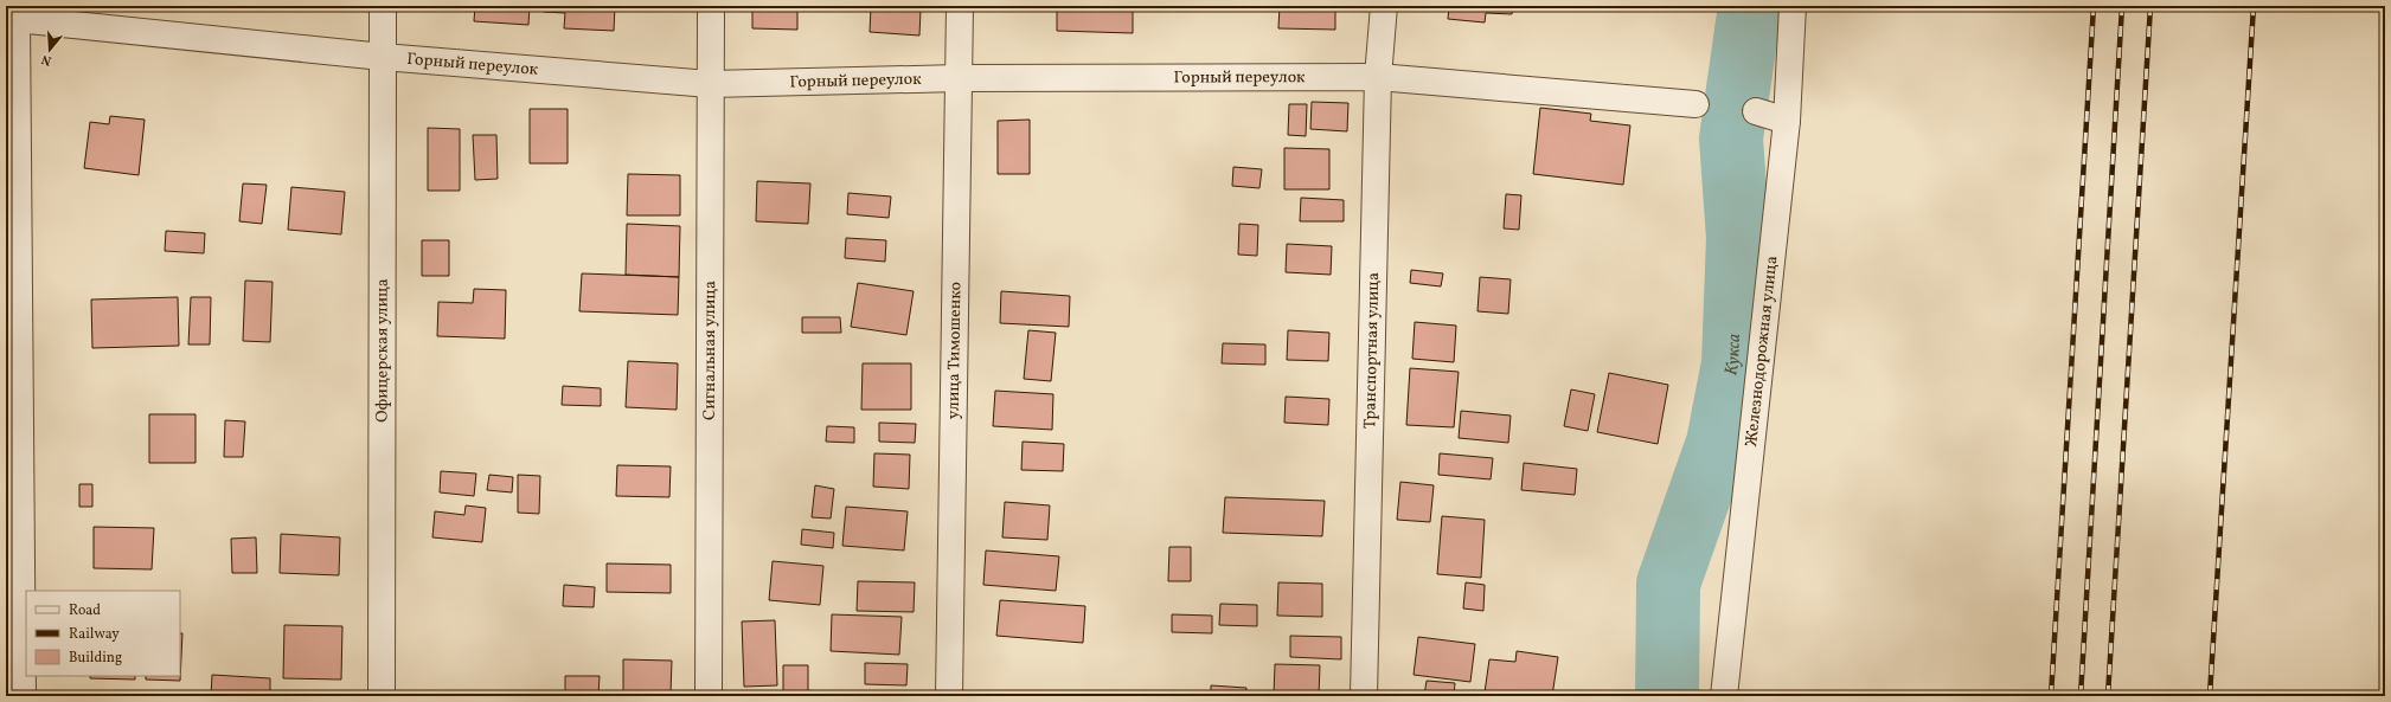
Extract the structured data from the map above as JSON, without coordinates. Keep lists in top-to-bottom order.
{
  "streets": {
    "street": [
      "Горный переулок",
      "Офицерская улица",
      "Сигнальная улица",
      "Транспортная улица",
      "улица Тимошенко",
      "Железнодорожная улица"
    ]
  },
  "crossings": [
    ["Горный переулок", "Офицерская улица"],
    ["Горный переулок", "Сигнальная улица"],
    ["Горный переулок", "Транспортная улица"],
    ["Горный переулок", "улица Тимошенко"]
  ],
  "water": ["Кукса"],
  "legend": ["Road", "Railway", "Building"],
  "north": "bottom"
}
